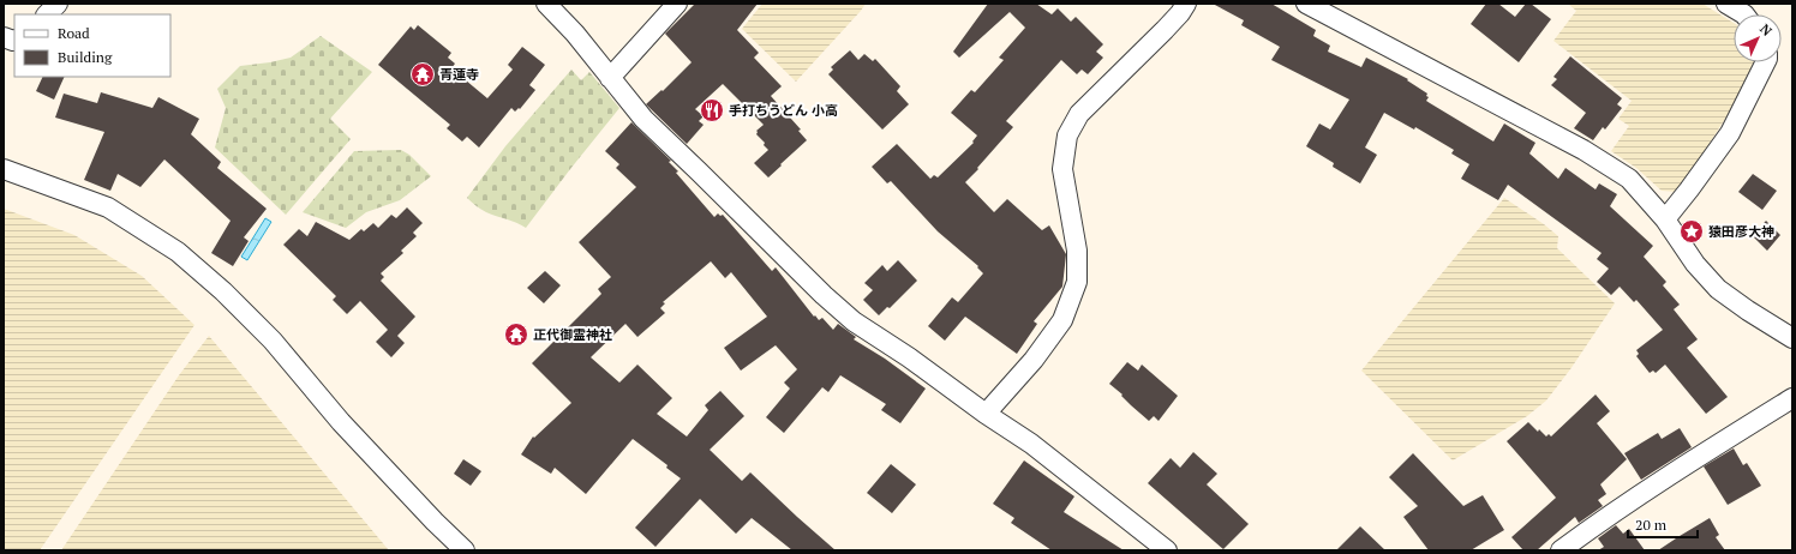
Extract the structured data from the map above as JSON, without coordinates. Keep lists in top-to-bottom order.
{
  "places": {
    "temple": ["青蓮寺", "正代御霊神社"],
    "restaurant": ["手打ちうどん 小高"],
    "place": ["猿田彦大神"]
  },
  "legend": ["Road", "Building"],
  "scale_bar": "20 m",
  "north": "top right"
}
